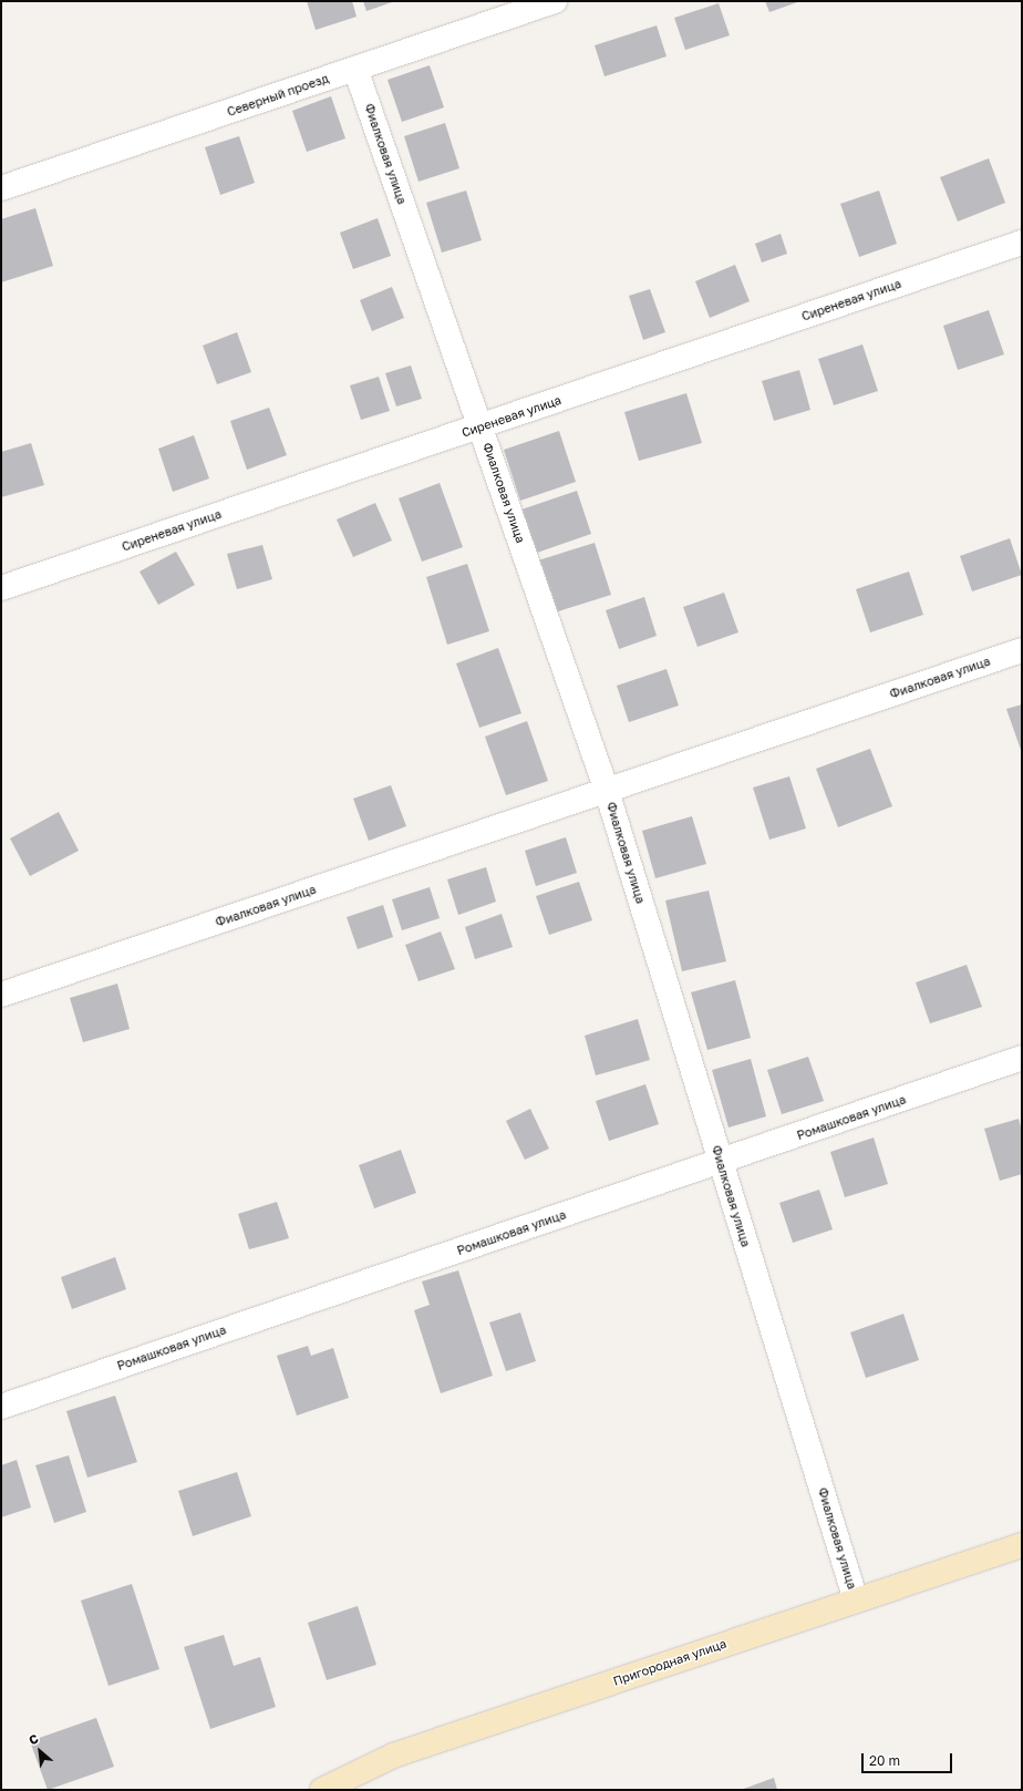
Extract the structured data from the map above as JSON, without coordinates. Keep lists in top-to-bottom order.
{
  "streets": {
    "street": [
      "Северный проезд",
      "Фиалковая улица",
      "Сиреневая улица",
      "Ромашковая улица",
      "Пригородная улица"
    ]
  },
  "crossings": [
    ["Северный проезд", "Фиалковая улица"],
    ["Фиалковая улица", "Сиреневая улица"],
    ["Фиалковая улица", "Ромашковая улица"],
    ["Фиалковая улица", "Пригородная улица"]
  ],
  "scale_bar": "20 m",
  "north": "top left"
}
